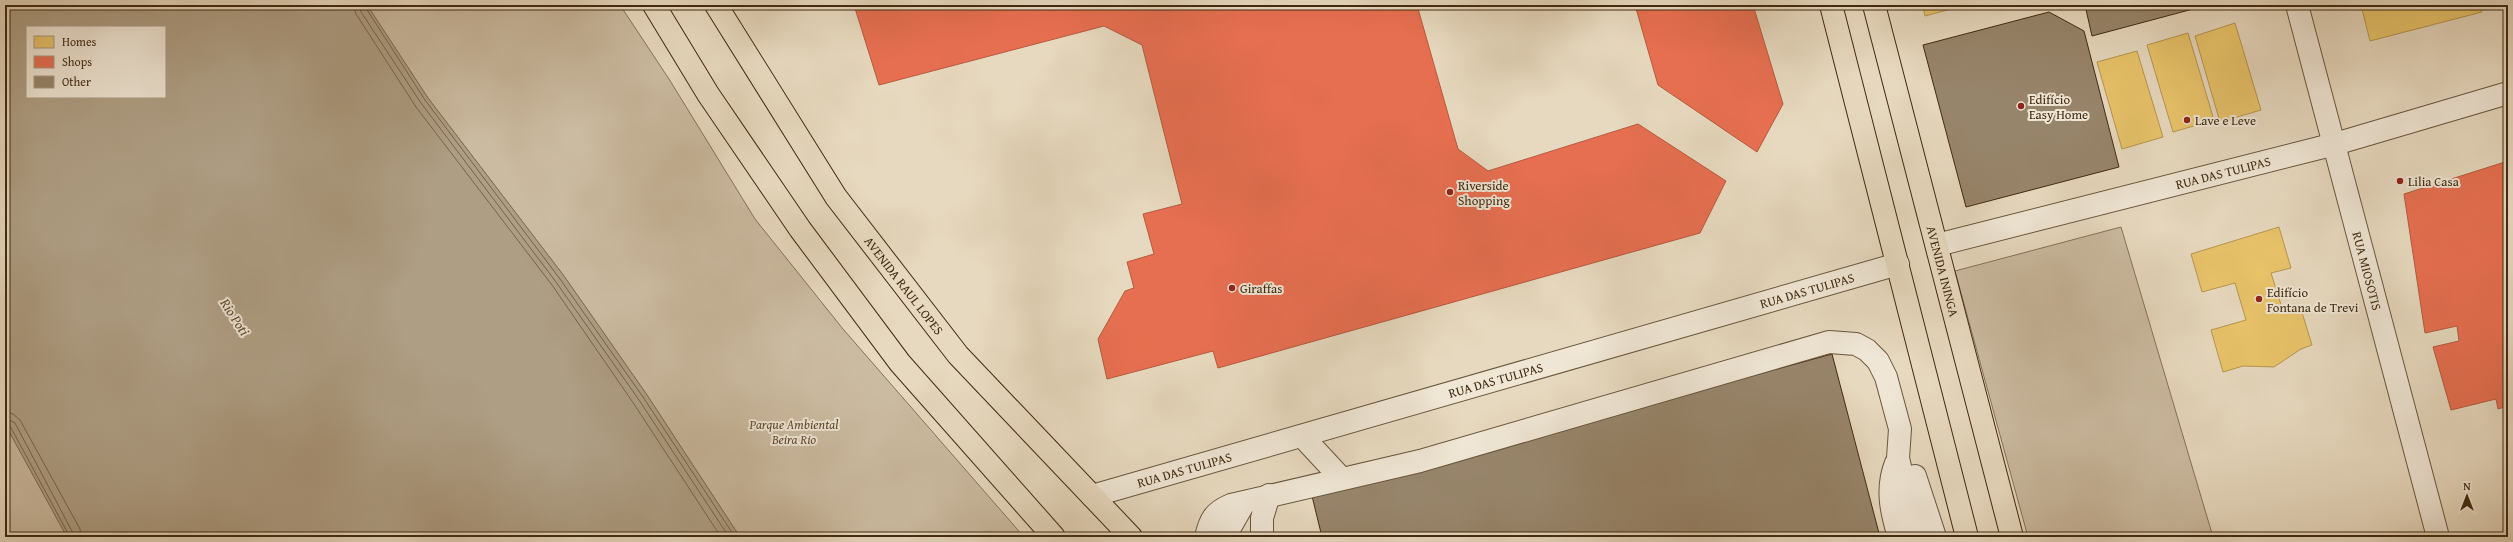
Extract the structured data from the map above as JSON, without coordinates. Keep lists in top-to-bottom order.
{
  "streets": {
    "main road": ["AVENIDA ININGA", "AVENIDA RAUL LOPES"],
    "street": ["RUA DAS TULIPAS", "RUA MIOSOTIS"]
  },
  "crossings": [
    ["RUA DAS TULIPAS", "AVENIDA ININGA"],
    ["RUA DAS TULIPAS", "RUA MIOSOTIS"],
    ["RUA DAS TULIPAS", "AVENIDA RAUL LOPES"]
  ],
  "water": ["Rio Poti"],
  "parks": ["Parque Ambiental Beira Rio"],
  "places": [
    "Edifício Easy Home",
    "Lave e Leve",
    "Lilia Casa",
    "Riverside Shopping",
    "Giraffas",
    "Edifício Fontana de Trevi"
  ],
  "legend": ["Homes", "Shops", "Other"],
  "north": "top"
}
